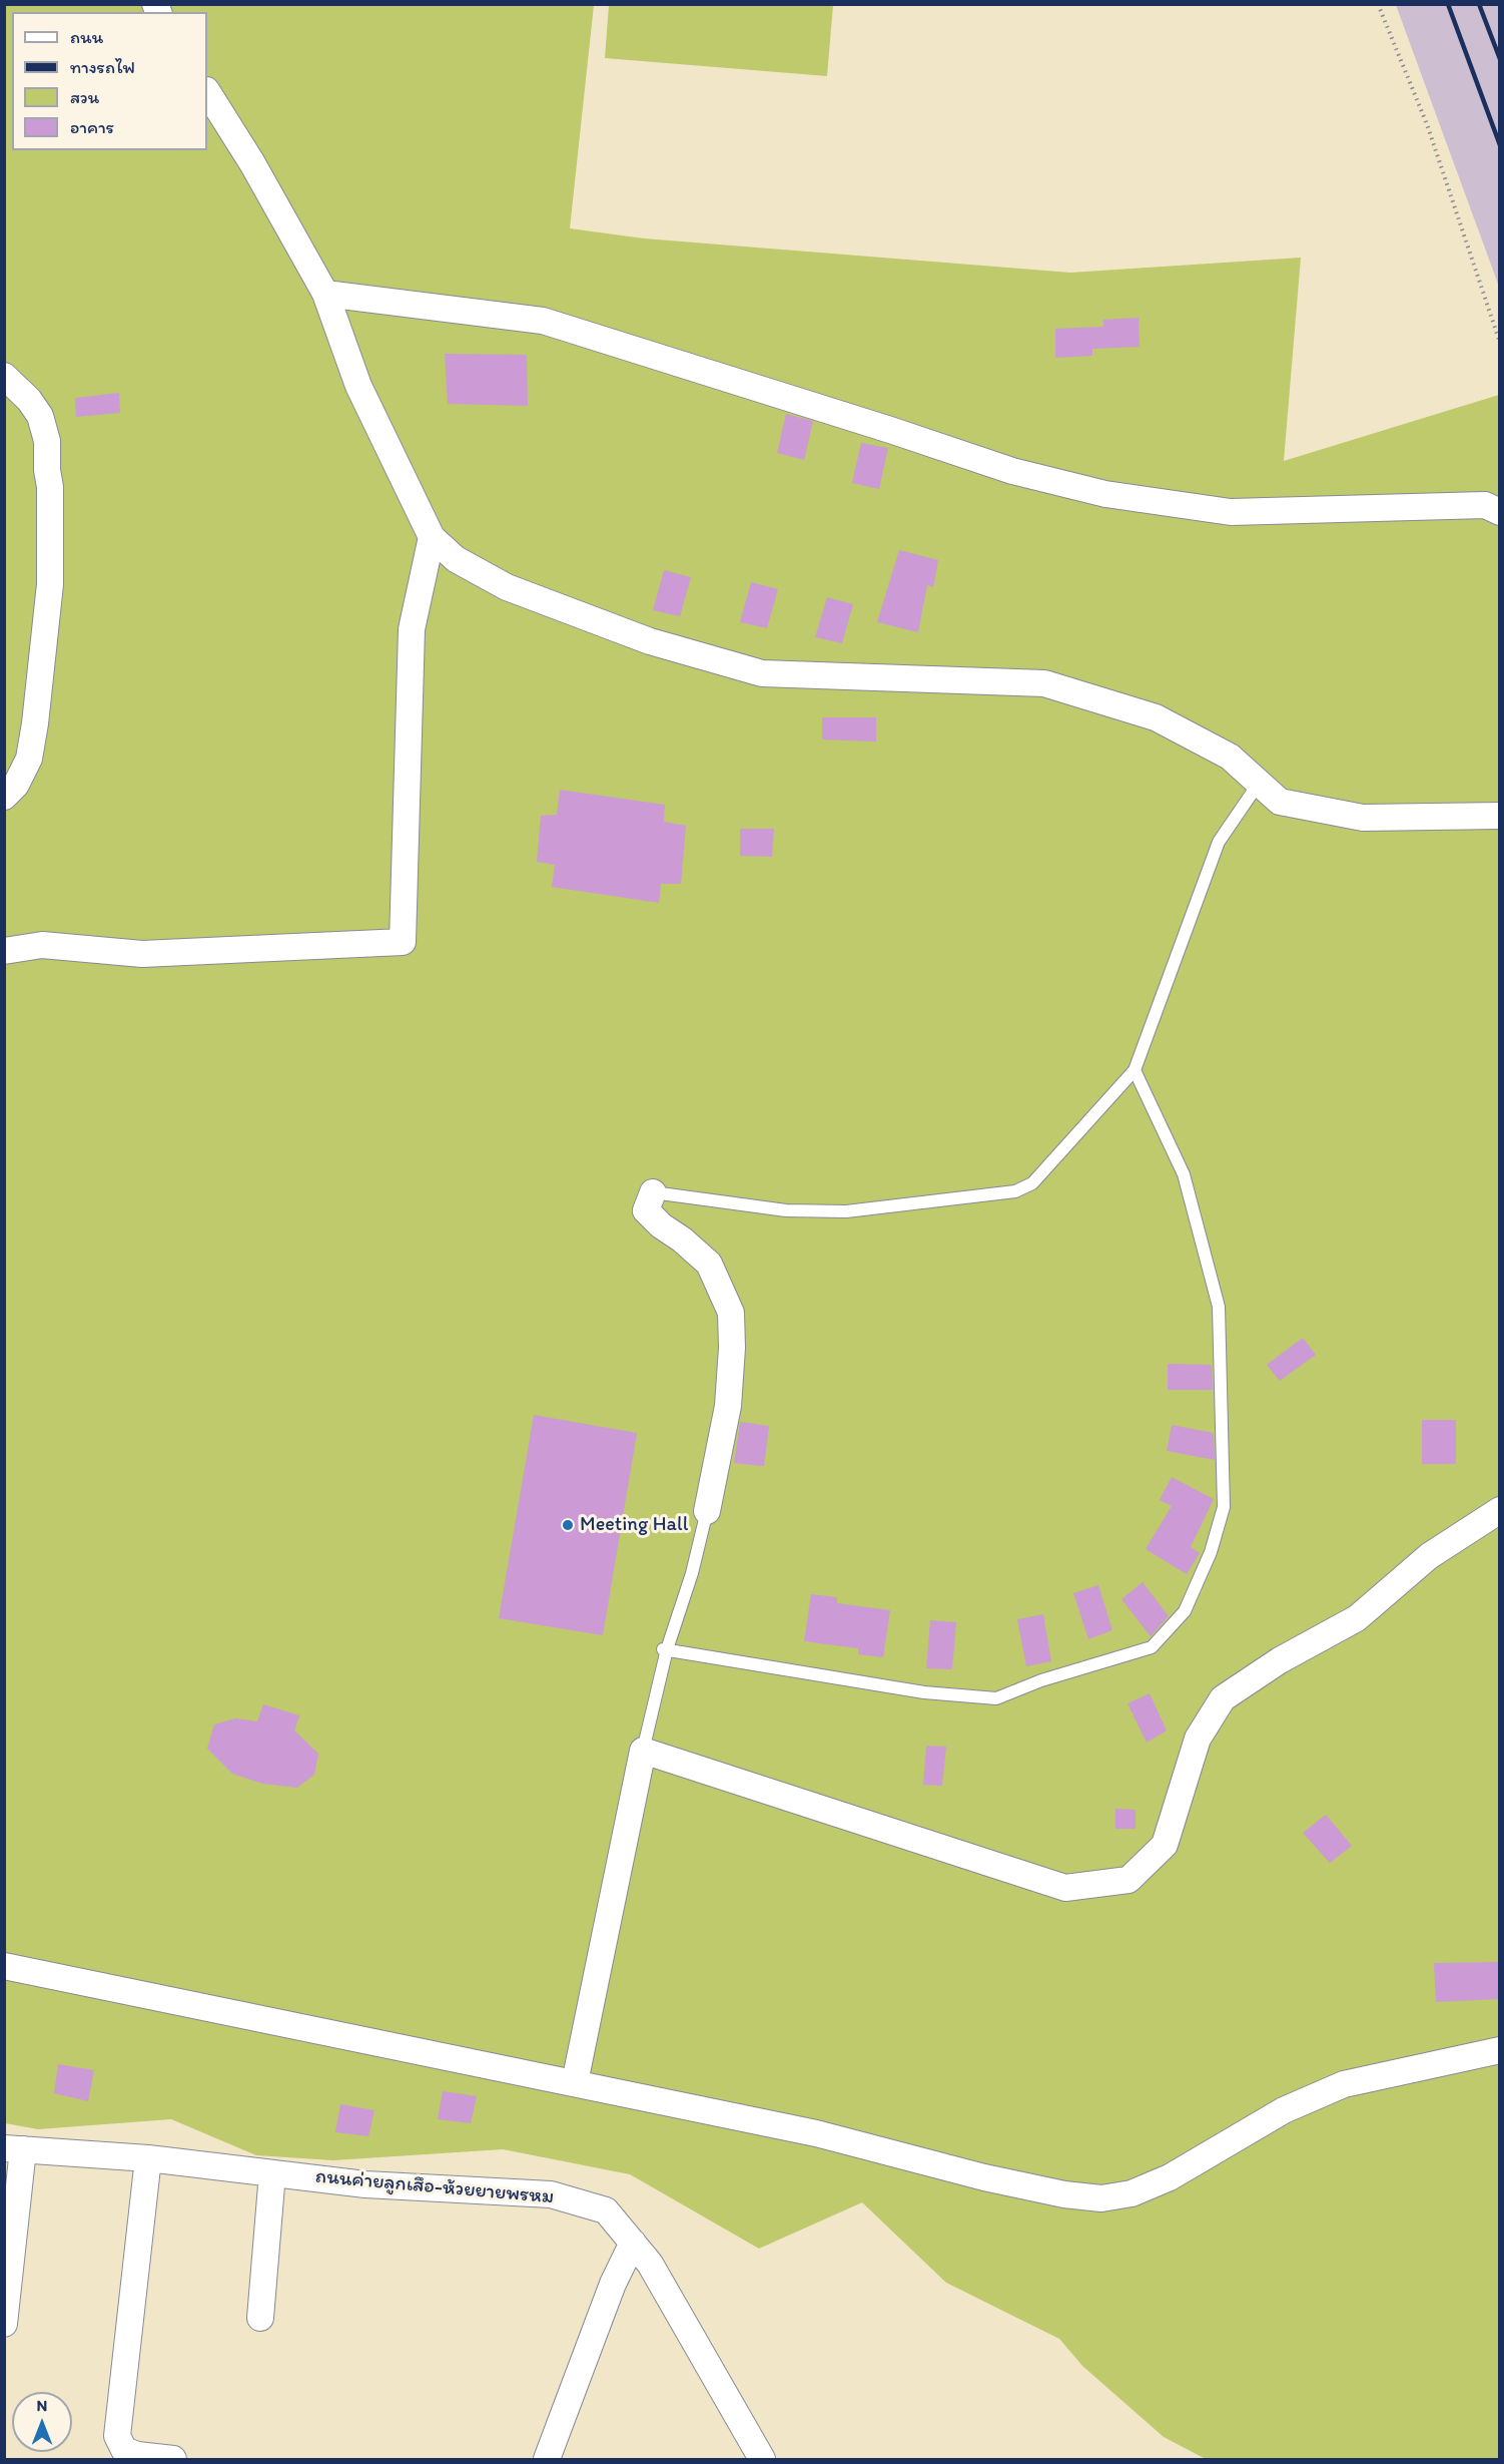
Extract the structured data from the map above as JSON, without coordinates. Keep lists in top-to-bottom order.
{
  "streets": {
    "street": ["ถนนค่ายลูกเสึอ-ห้วยยายพรหม"]
  },
  "places": ["Meeting Hall"],
  "legend": [
    "ถนน",
    "ทางรถไฟ",
    "สวน",
    "อาคาร"
  ],
  "north": "top"
}
